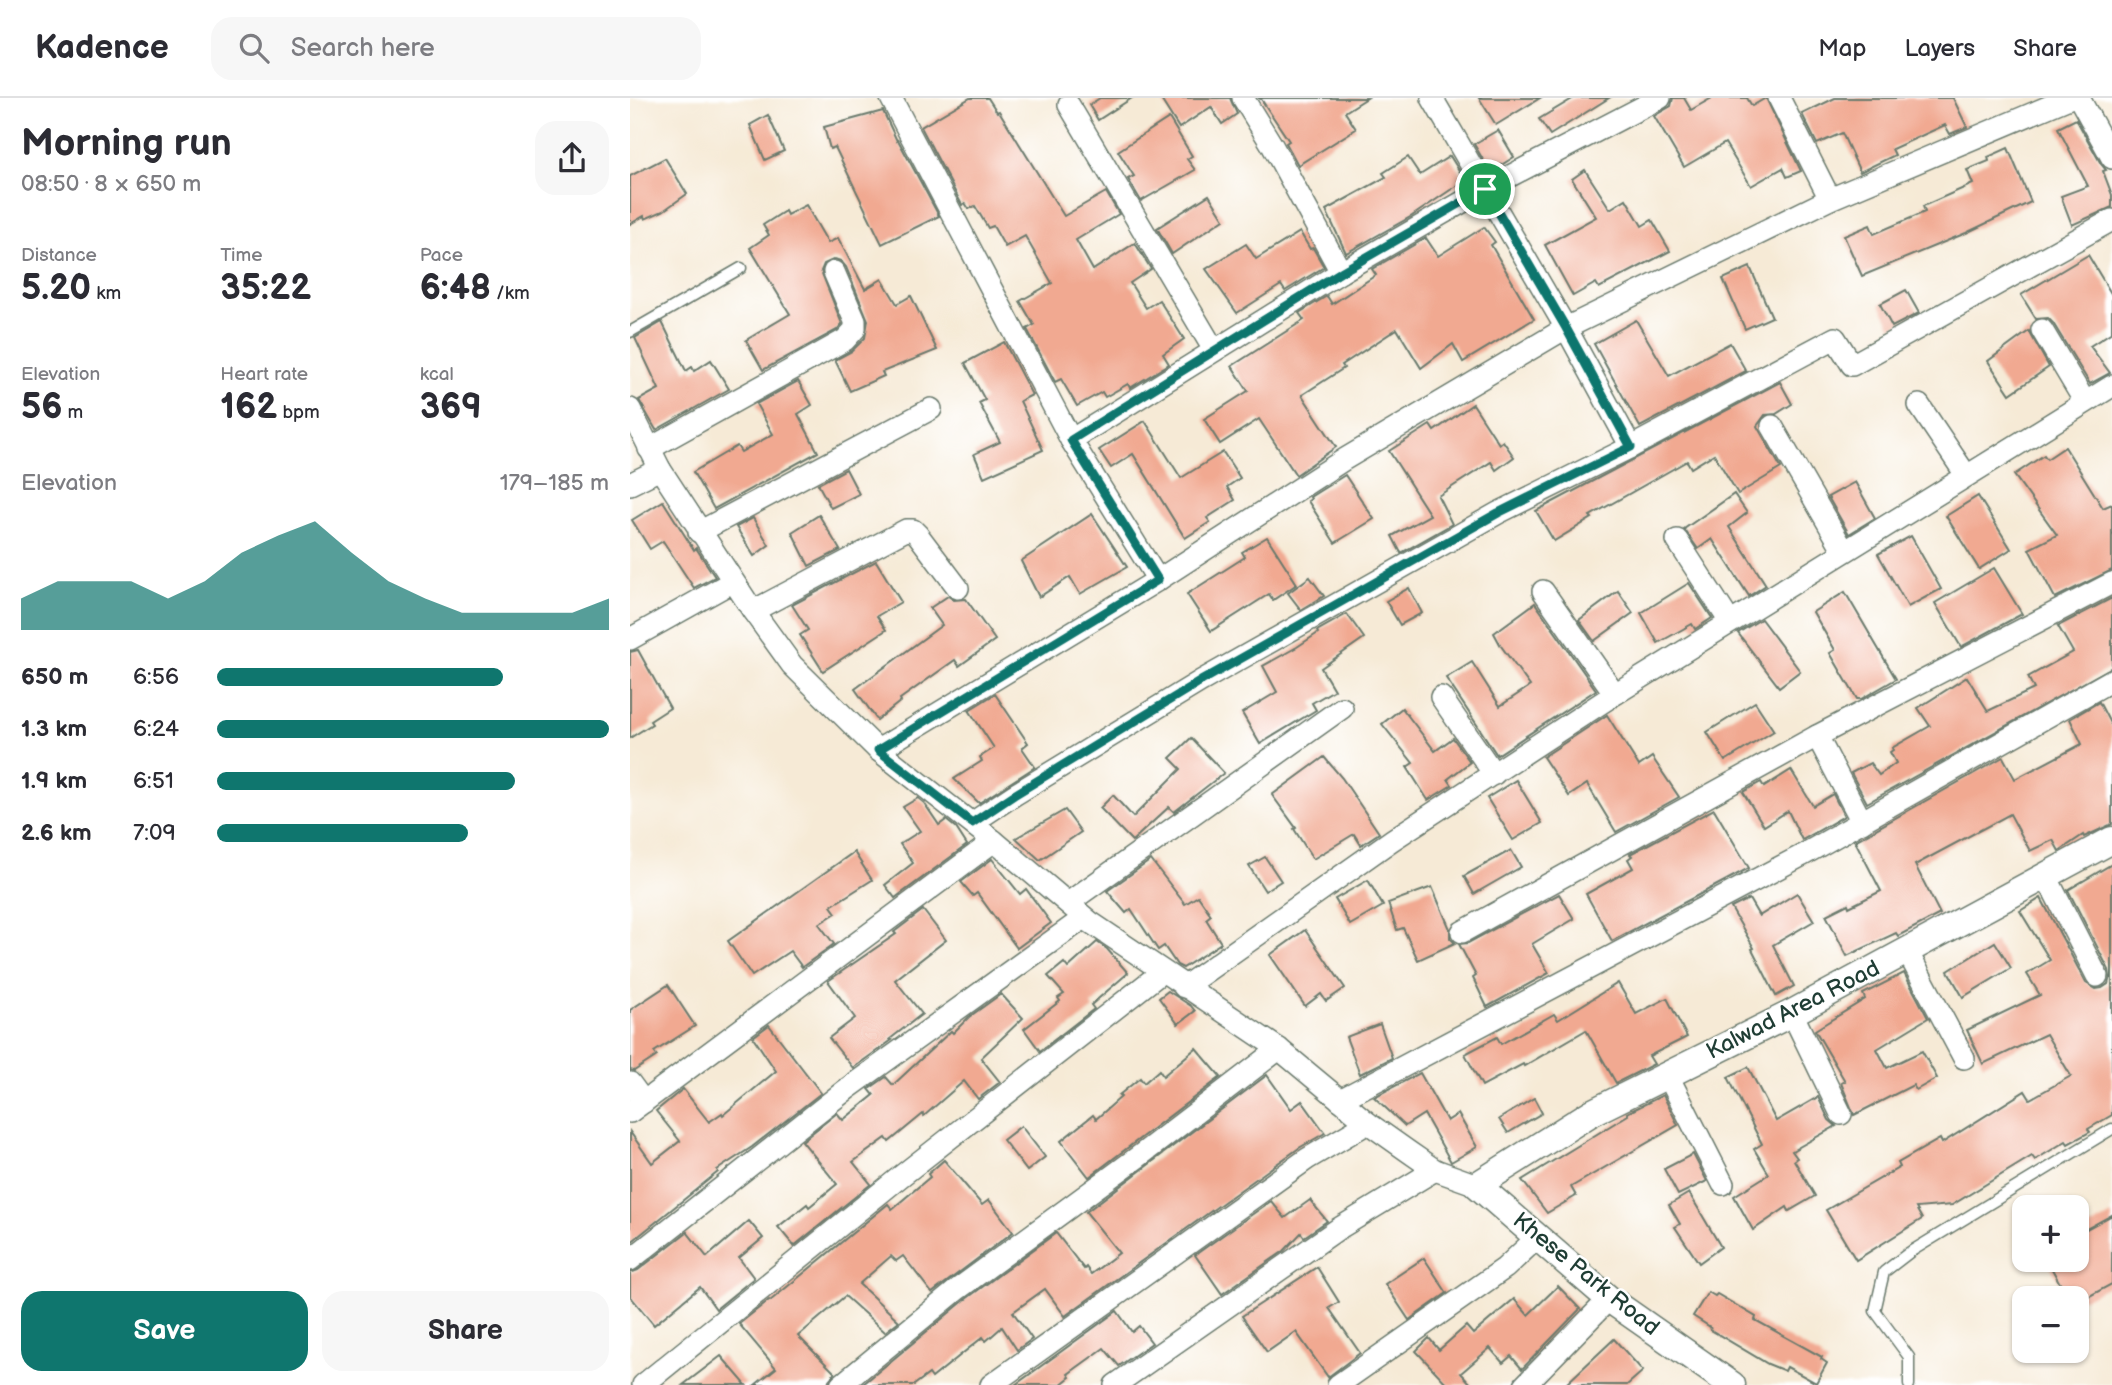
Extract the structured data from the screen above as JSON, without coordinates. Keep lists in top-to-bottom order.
{
  "streets": {
    "street": ["Kalwad Area Road", "Khese Park Road"]
  },
  "crossings": [
    ["Kalwad Area Road", "Khese Park Road"]
  ],
  "page": {
    "header": "Kadence",
    "search": "Search here",
    "nav": ["Map", "Layers", "Share"],
    "heading": ["Morning run", "08:50 · 8 × 650 m"],
    "stats": [
      ["Distance", "5.20 km"],
      ["Time", "35:22"],
      ["Pace", "6:48 /km"],
      ["Elevation", "56 m"],
      ["Heart rate", "162 bpm"],
      ["kcal", "369"]
    ],
    "chart": ["Elevation", "179–185 m"],
    "list": [
      {
        "name": "650 m",
        "note": "6:56"
      },
      {
        "name": "1.3 km",
        "note": "6:24"
      },
      {
        "name": "1.9 km",
        "note": "6:51"
      },
      {
        "name": "2.6 km",
        "note": "7:09"
      }
    ],
    "map_buttons": ["+", "−"],
    "buttons": ["Save", "Share"]
  }
}
